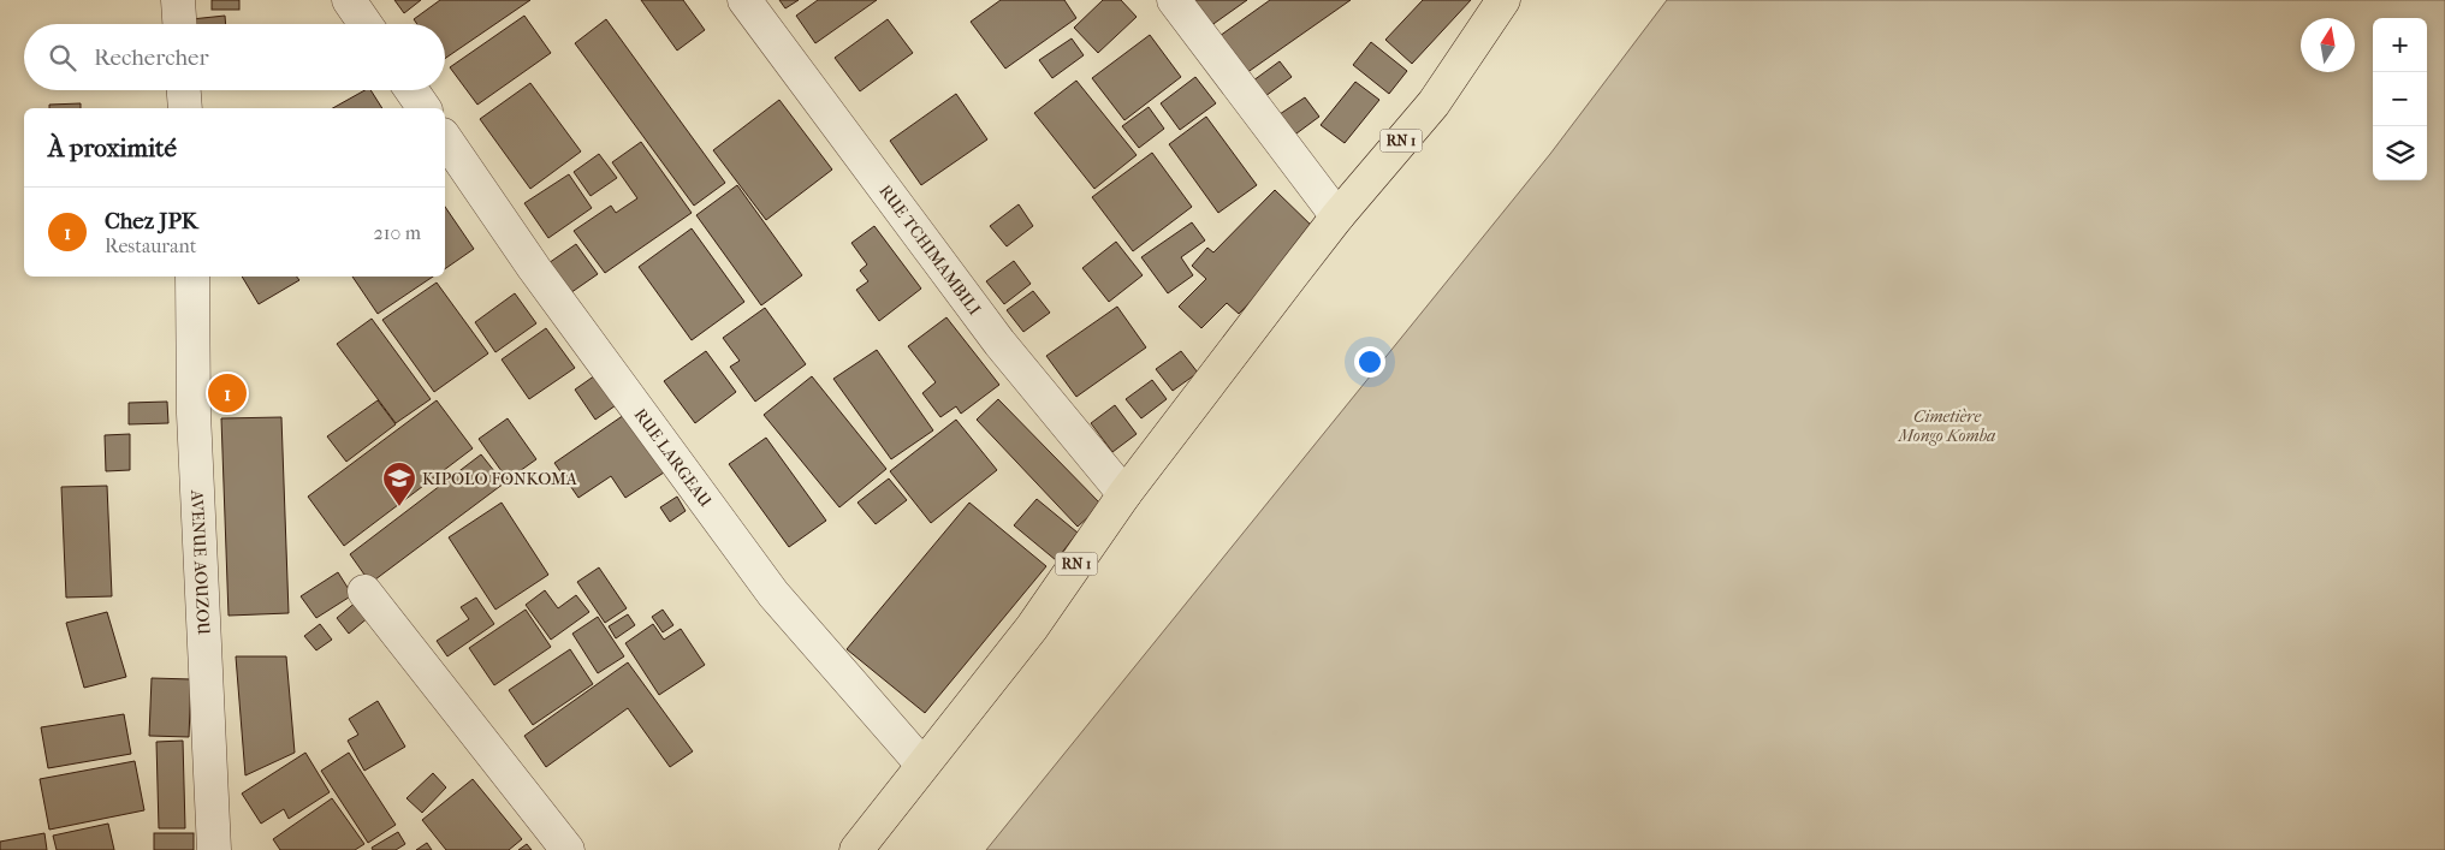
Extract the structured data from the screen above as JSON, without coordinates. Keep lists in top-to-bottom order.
{
  "streets": {
    "highway": ["RN 1"],
    "street": ["RUE TCHIMAMBILI", "RUE LARGEAU", "AVENUE AOUZOU"]
  },
  "crossings": [
    ["RN 1", "RUE TCHIMAMBILI"],
    ["RN 1", "RUE LARGEAU"]
  ],
  "parks": ["Cimetière Mongo Komba"],
  "places": {
    "school or university": ["KIPOLO FONKOMA"]
  },
  "north": "top",
  "page": {
    "map_buttons": ["+", "−"],
    "search": "Rechercher",
    "heading": "À proximité",
    "list": [
      {
        "mark": "1",
        "name": "Chez JPK",
        "note": "Restaurant",
        "value": "210 m"
      }
    ],
    "pins": "1"
  }
}
